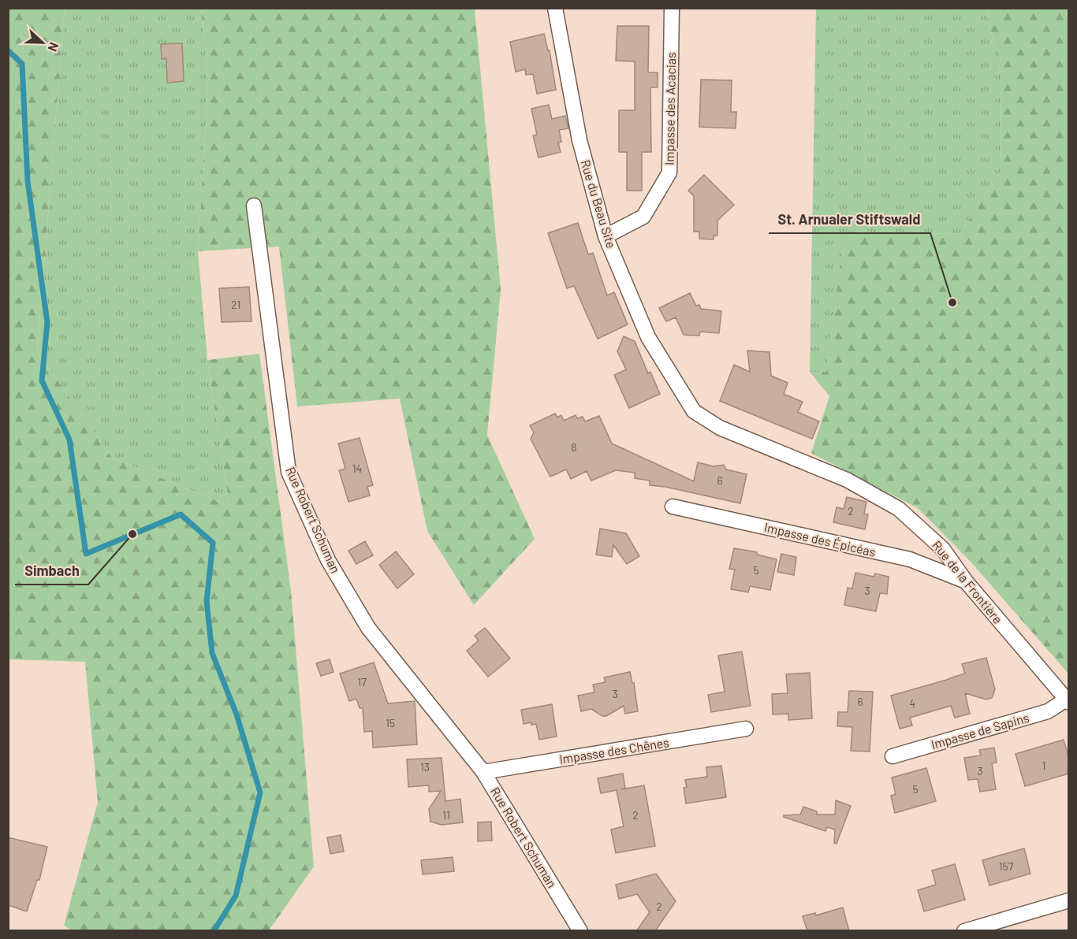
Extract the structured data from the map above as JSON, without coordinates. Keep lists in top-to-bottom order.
{
  "streets": {
    "street": [
      "Impasse des Acacias",
      "Rue du Beau Site",
      "Rue Robert Schuman",
      "Impasse des Épicéas",
      "Rue de la Frontière",
      "Impasse de Sapins",
      "Impasse des Chênes"
    ]
  },
  "crossings": [
    ["Impasse des Acacias", "Rue du Beau Site"],
    ["Rue du Beau Site", "Rue de la Frontière"],
    ["Rue Robert Schuman", "Impasse des Chênes"],
    ["Impasse des Épicéas", "Rue de la Frontière"],
    ["Rue de la Frontière", "Impasse de Sapins"]
  ],
  "places": ["St. Arnualer Stiftswald", "Simbach"],
  "house_numbers": [
    "21",
    "8",
    "14",
    "6",
    "2",
    "5",
    "3",
    "17",
    "3",
    "6",
    "4",
    "15",
    "1",
    "13",
    "3",
    "5",
    "11",
    "2",
    "157",
    "2"
  ],
  "north": "right"
}
